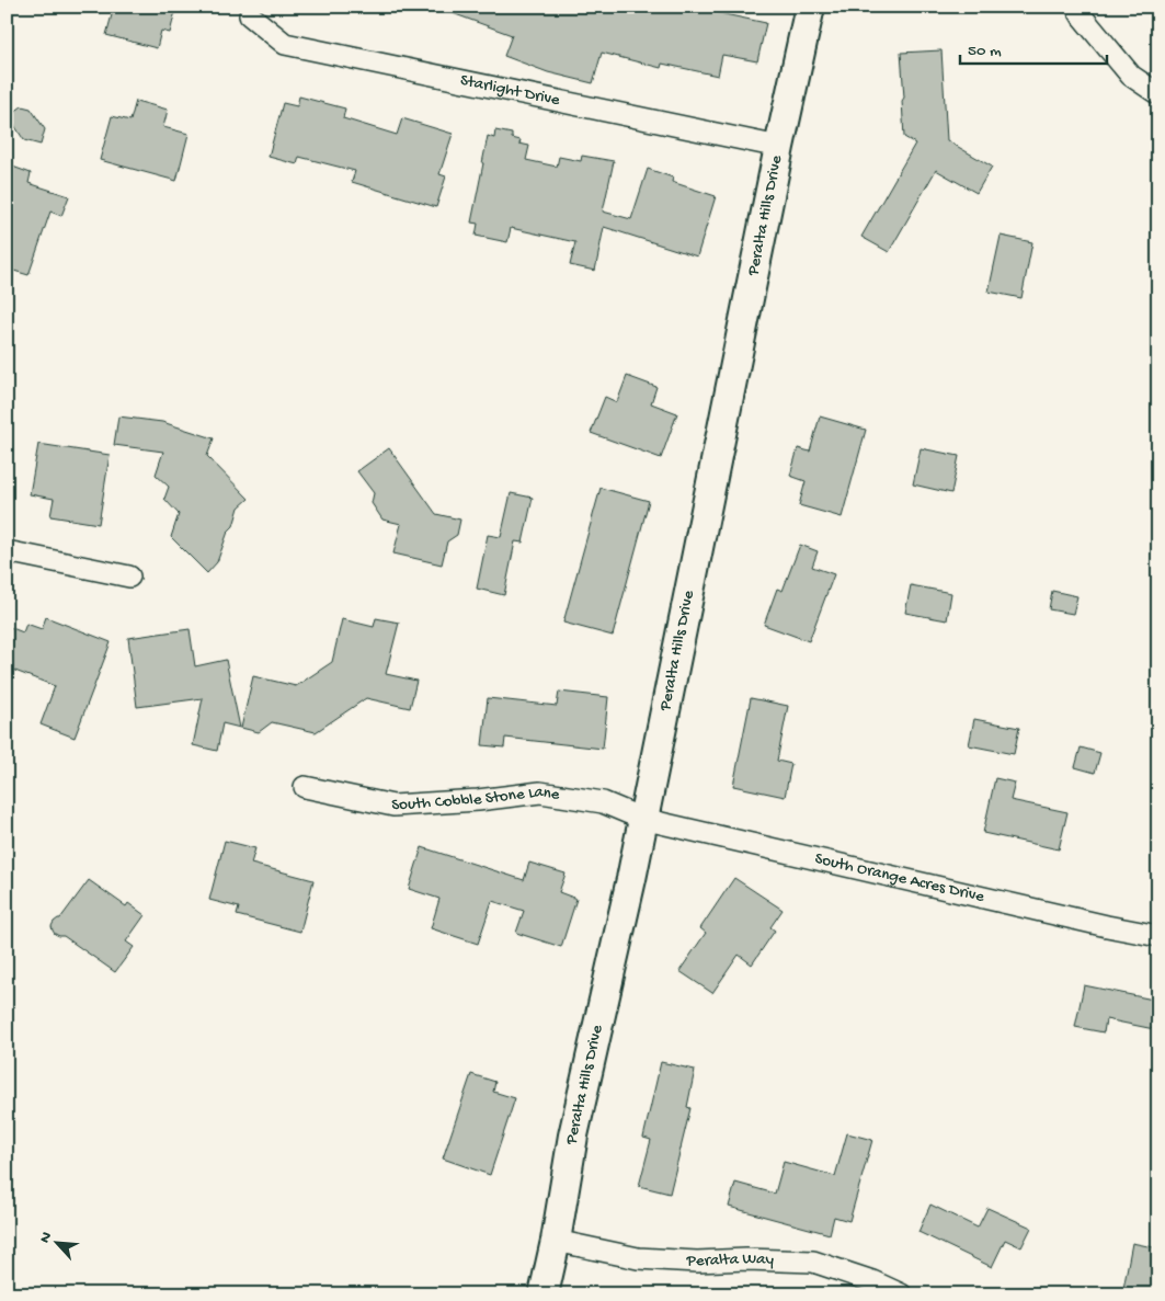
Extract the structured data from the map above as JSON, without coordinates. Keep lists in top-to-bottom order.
{
  "streets": {
    "street": [
      "Starlight Drive",
      "Peralta Hills Drive",
      "South Cobble Stone Lane",
      "South Orange Acres Drive",
      "Peralta Way"
    ]
  },
  "crossings": [
    ["Starlight Drive", "Peralta Hills Drive"],
    ["Peralta Hills Drive", "South Cobble Stone Lane"],
    ["Peralta Hills Drive", "South Orange Acres Drive"],
    ["Peralta Hills Drive", "Peralta Way"],
    ["South Cobble Stone Lane", "South Orange Acres Drive"]
  ],
  "scale_bar": "50 m",
  "north": "top left"
}
